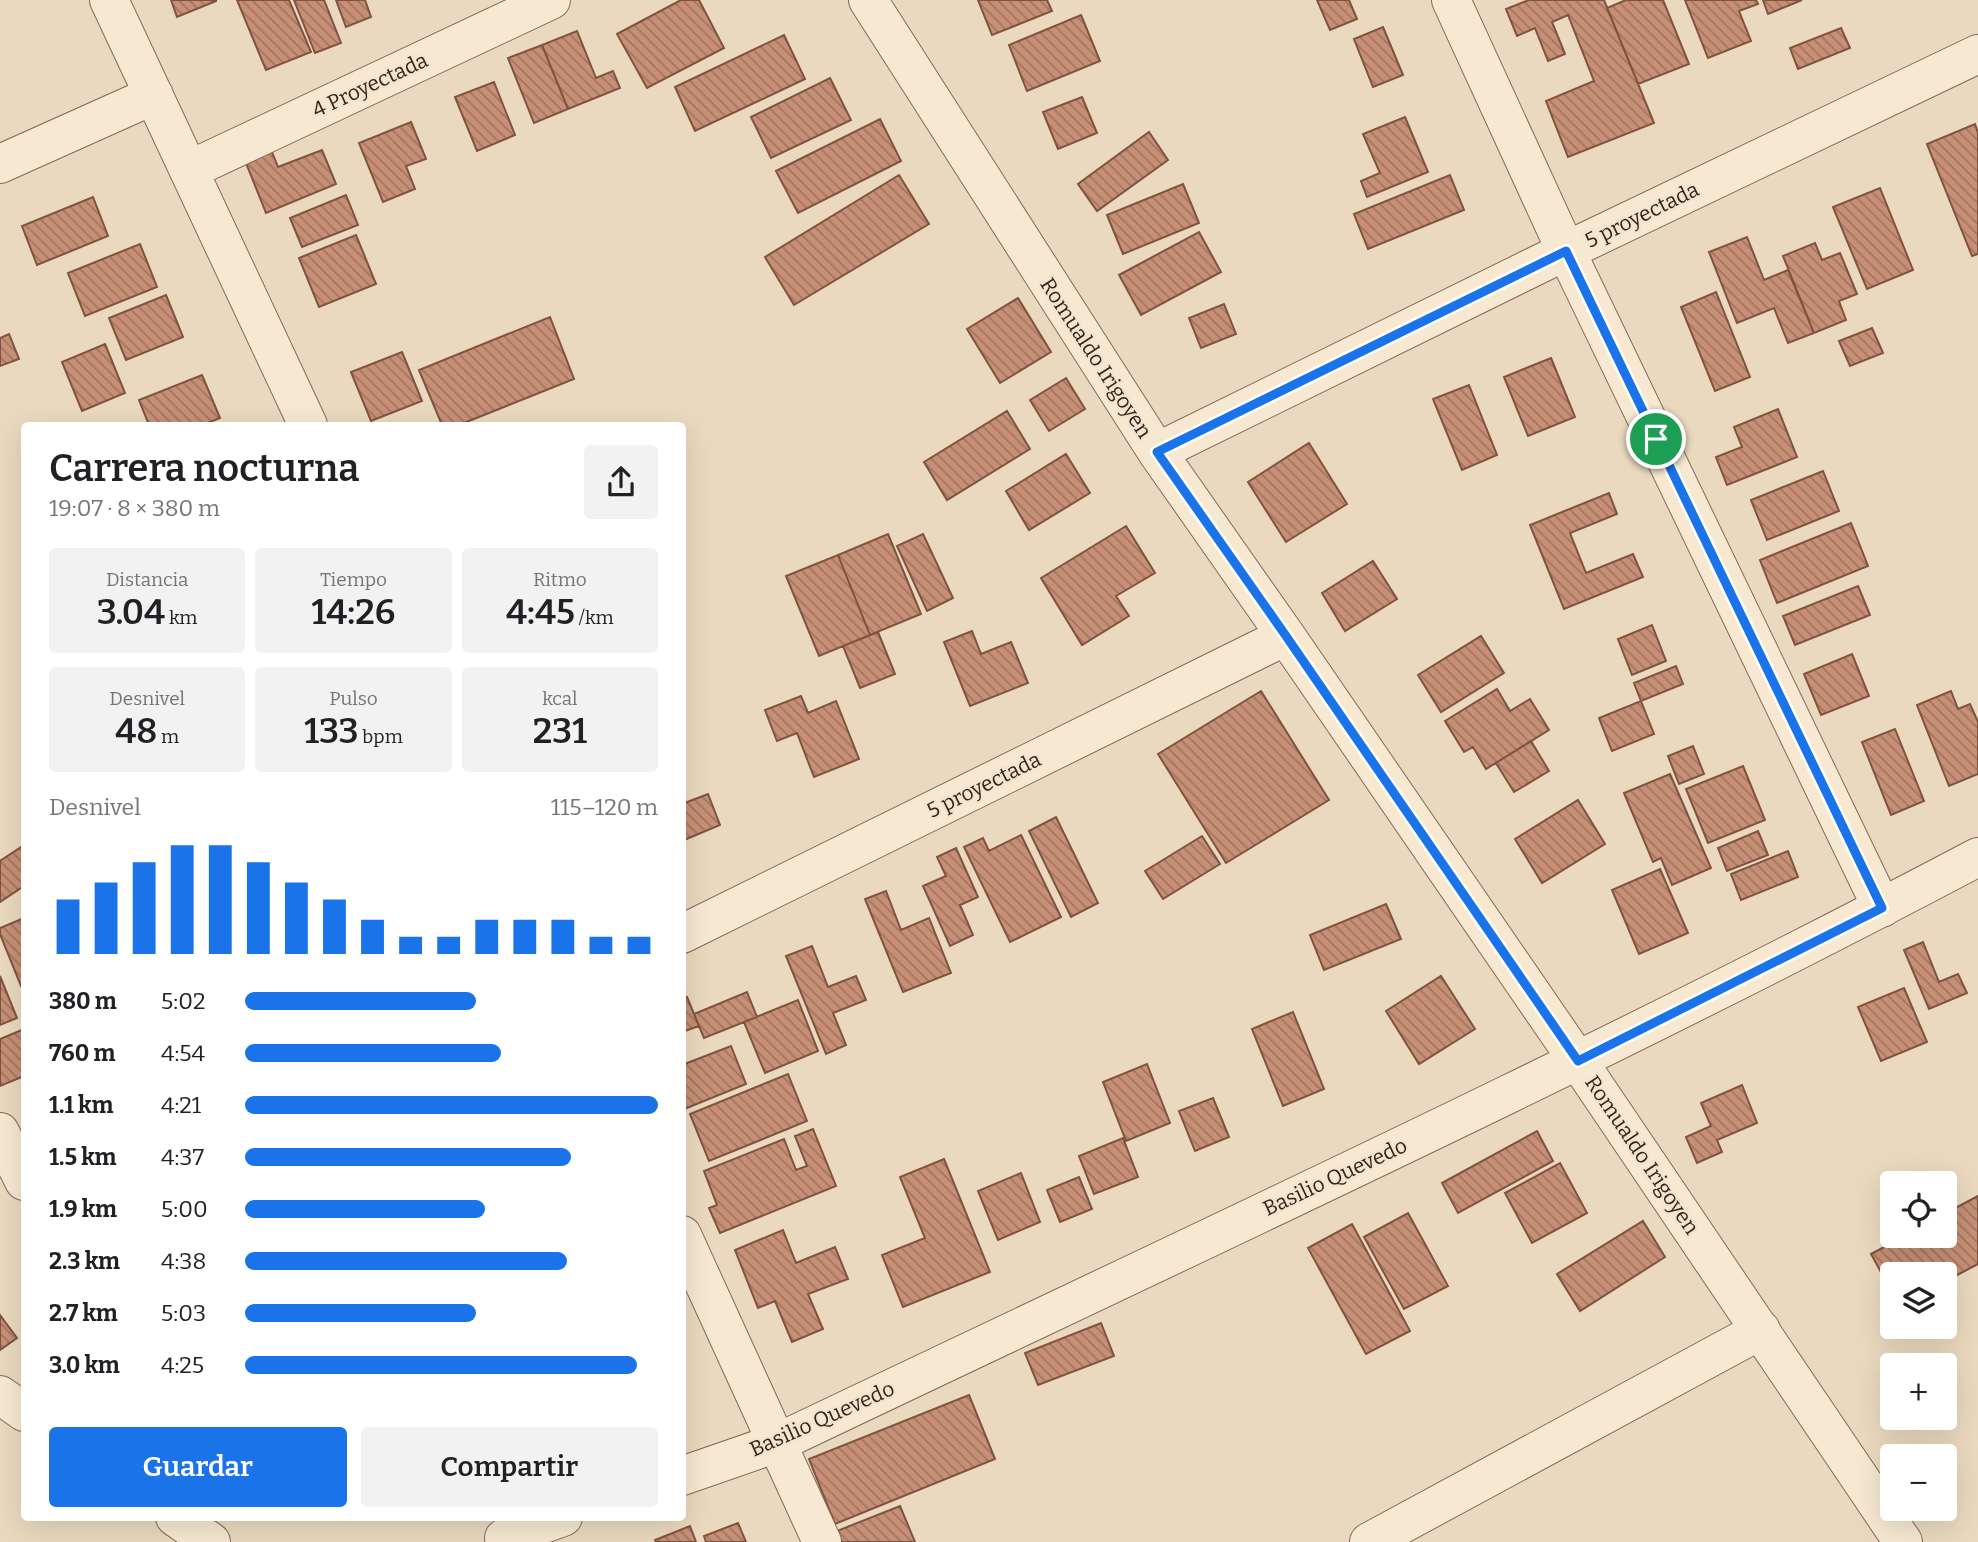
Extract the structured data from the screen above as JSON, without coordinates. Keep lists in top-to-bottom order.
{
  "streets": {
    "street": [
      "4 Proyectada",
      "5 proyectada",
      "Romualdo Irigoyen",
      "Basilio Quevedo"
    ]
  },
  "crossings": [
    ["5 proyectada", "Romualdo Irigoyen"],
    ["Romualdo Irigoyen", "Basilio Quevedo"]
  ],
  "page": {
    "heading": ["Carrera nocturna", "19:07 · 8 × 380 m"],
    "stats": [
      ["Distancia", "3.04 km"],
      ["Tiempo", "14:26"],
      ["Ritmo", "4:45 /km"],
      ["Desnivel", "48 m"],
      ["Pulso", "133 bpm"],
      ["kcal", "231"]
    ],
    "chart": ["Desnivel", "115–120 m"],
    "list": [
      {
        "name": "380 m",
        "note": "5:02"
      },
      {
        "name": "760 m",
        "note": "4:54"
      },
      {
        "name": "1.1 km",
        "note": "4:21"
      },
      {
        "name": "1.5 km",
        "note": "4:37"
      },
      {
        "name": "1.9 km",
        "note": "5:00"
      },
      {
        "name": "2.3 km",
        "note": "4:38"
      },
      {
        "name": "2.7 km",
        "note": "5:03"
      },
      {
        "name": "3.0 km",
        "note": "4:25"
      }
    ],
    "map_buttons": ["+", "−"],
    "buttons": ["Guardar", "Compartir"]
  }
}
